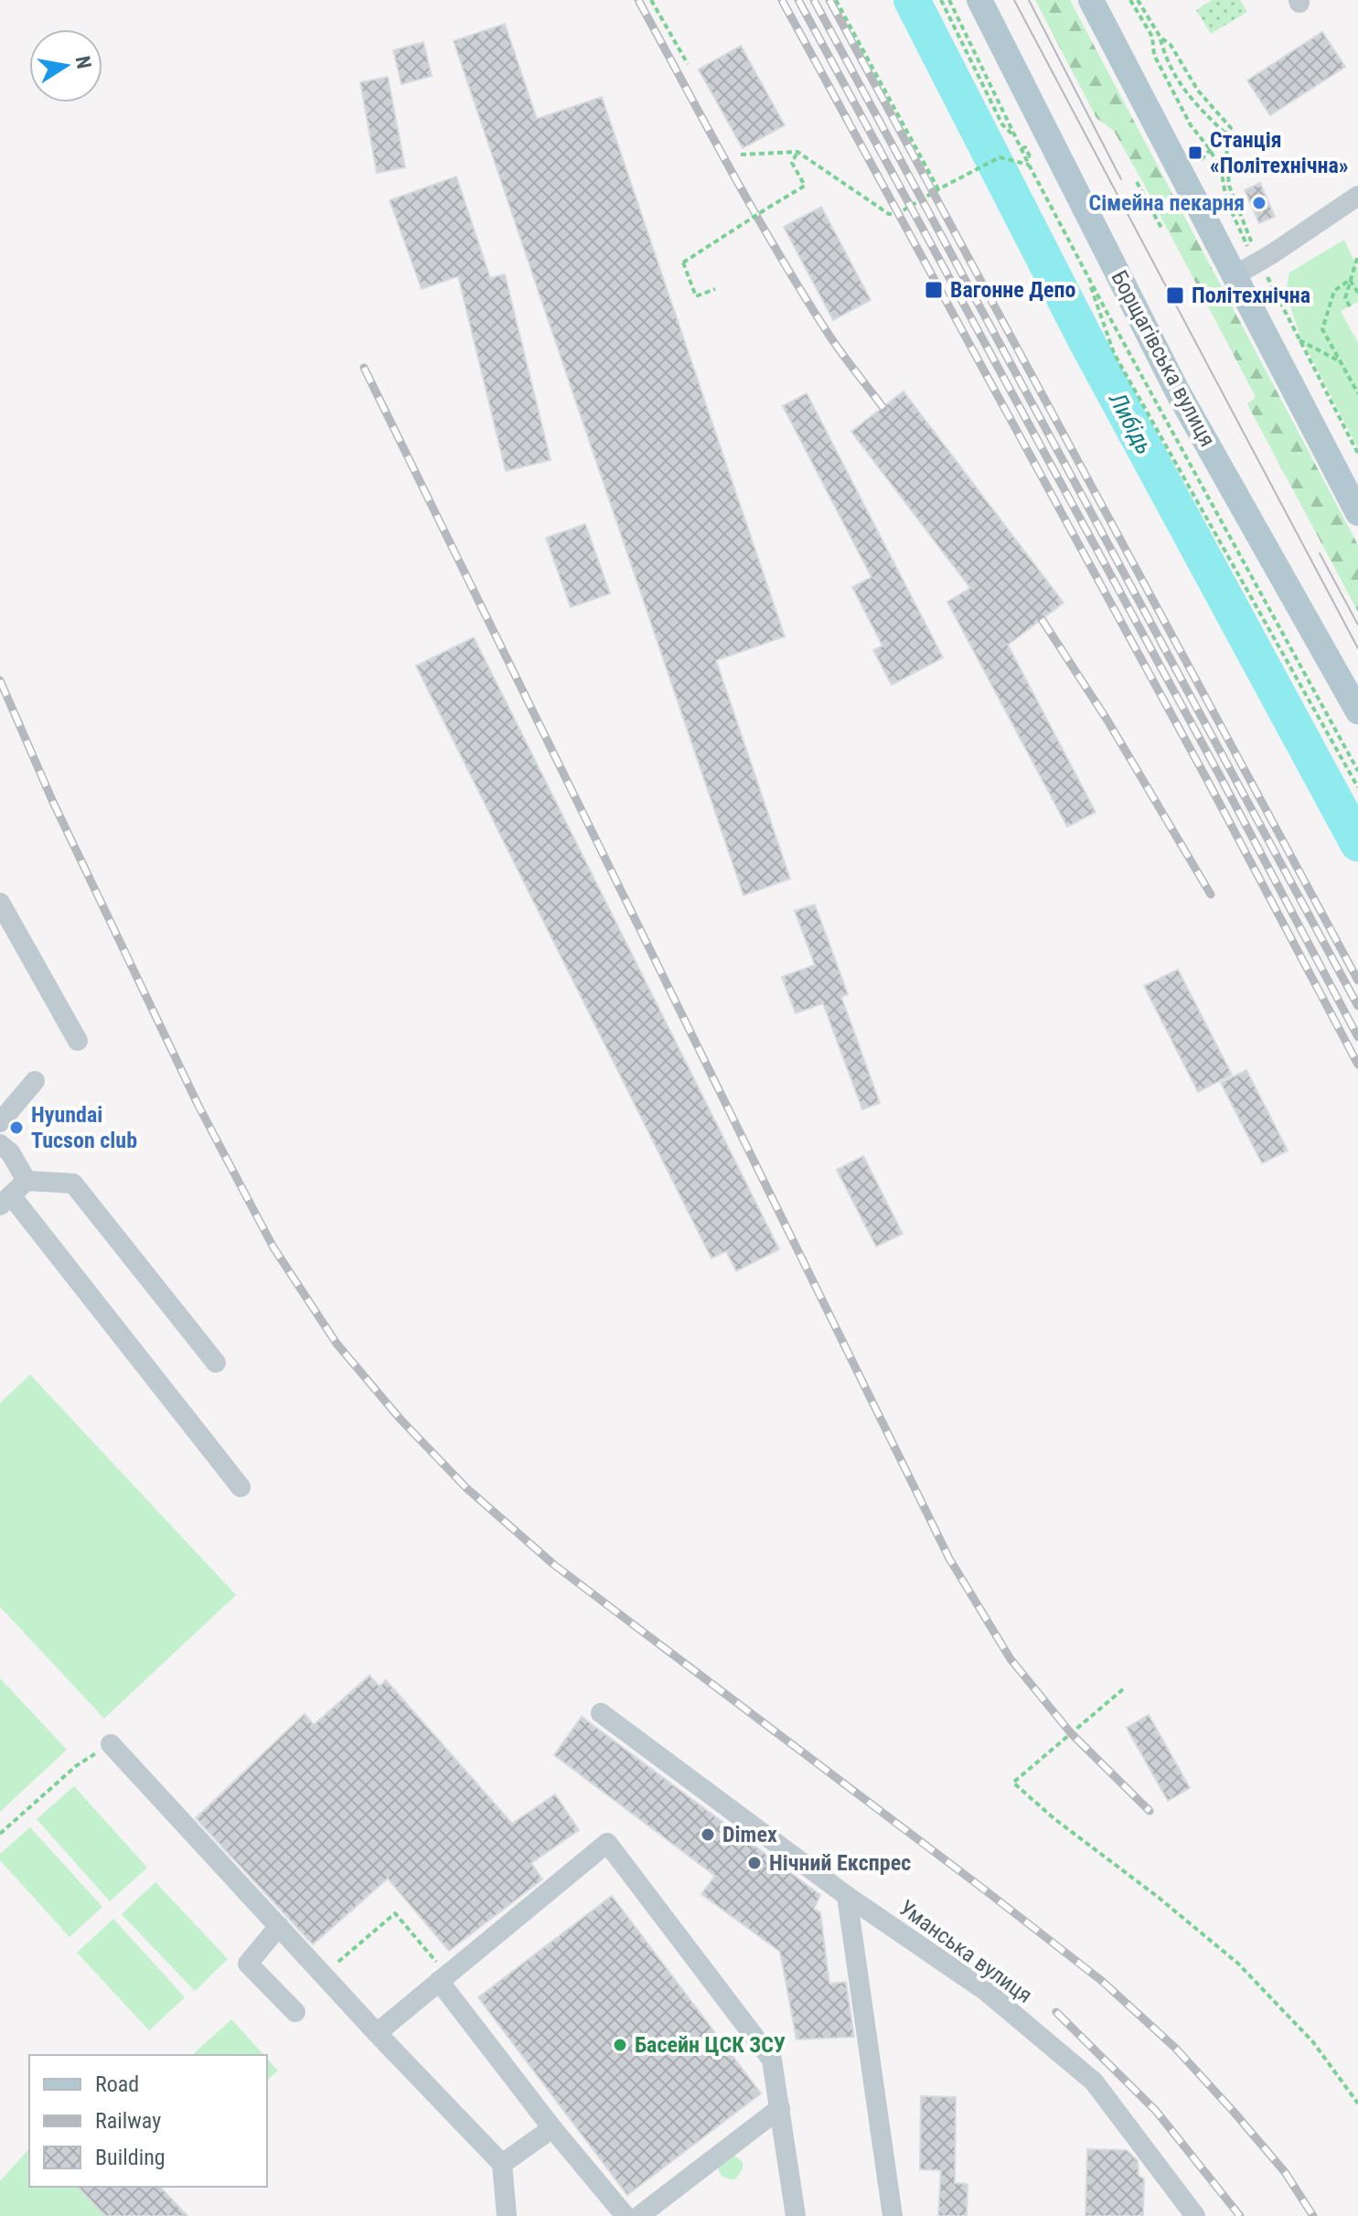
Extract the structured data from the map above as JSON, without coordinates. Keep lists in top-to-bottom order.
{
  "streets": {
    "main road": ["Борщагівська вулиця"],
    "street": ["Уманська вулиця"]
  },
  "water": ["Либідь"],
  "places": {
    "transit": ["Станція «Політехнічна»", "Вагонне Депо", "Політехнічна"],
    "other": [
      "Сімейна пекарня",
      "Hyundai Tucson club",
      "Dimex",
      "Нічний Експрес",
      "Басейн ЦСК ЗСУ"
    ]
  },
  "legend": ["Road", "Railway", "Building"],
  "north": "right"
}
